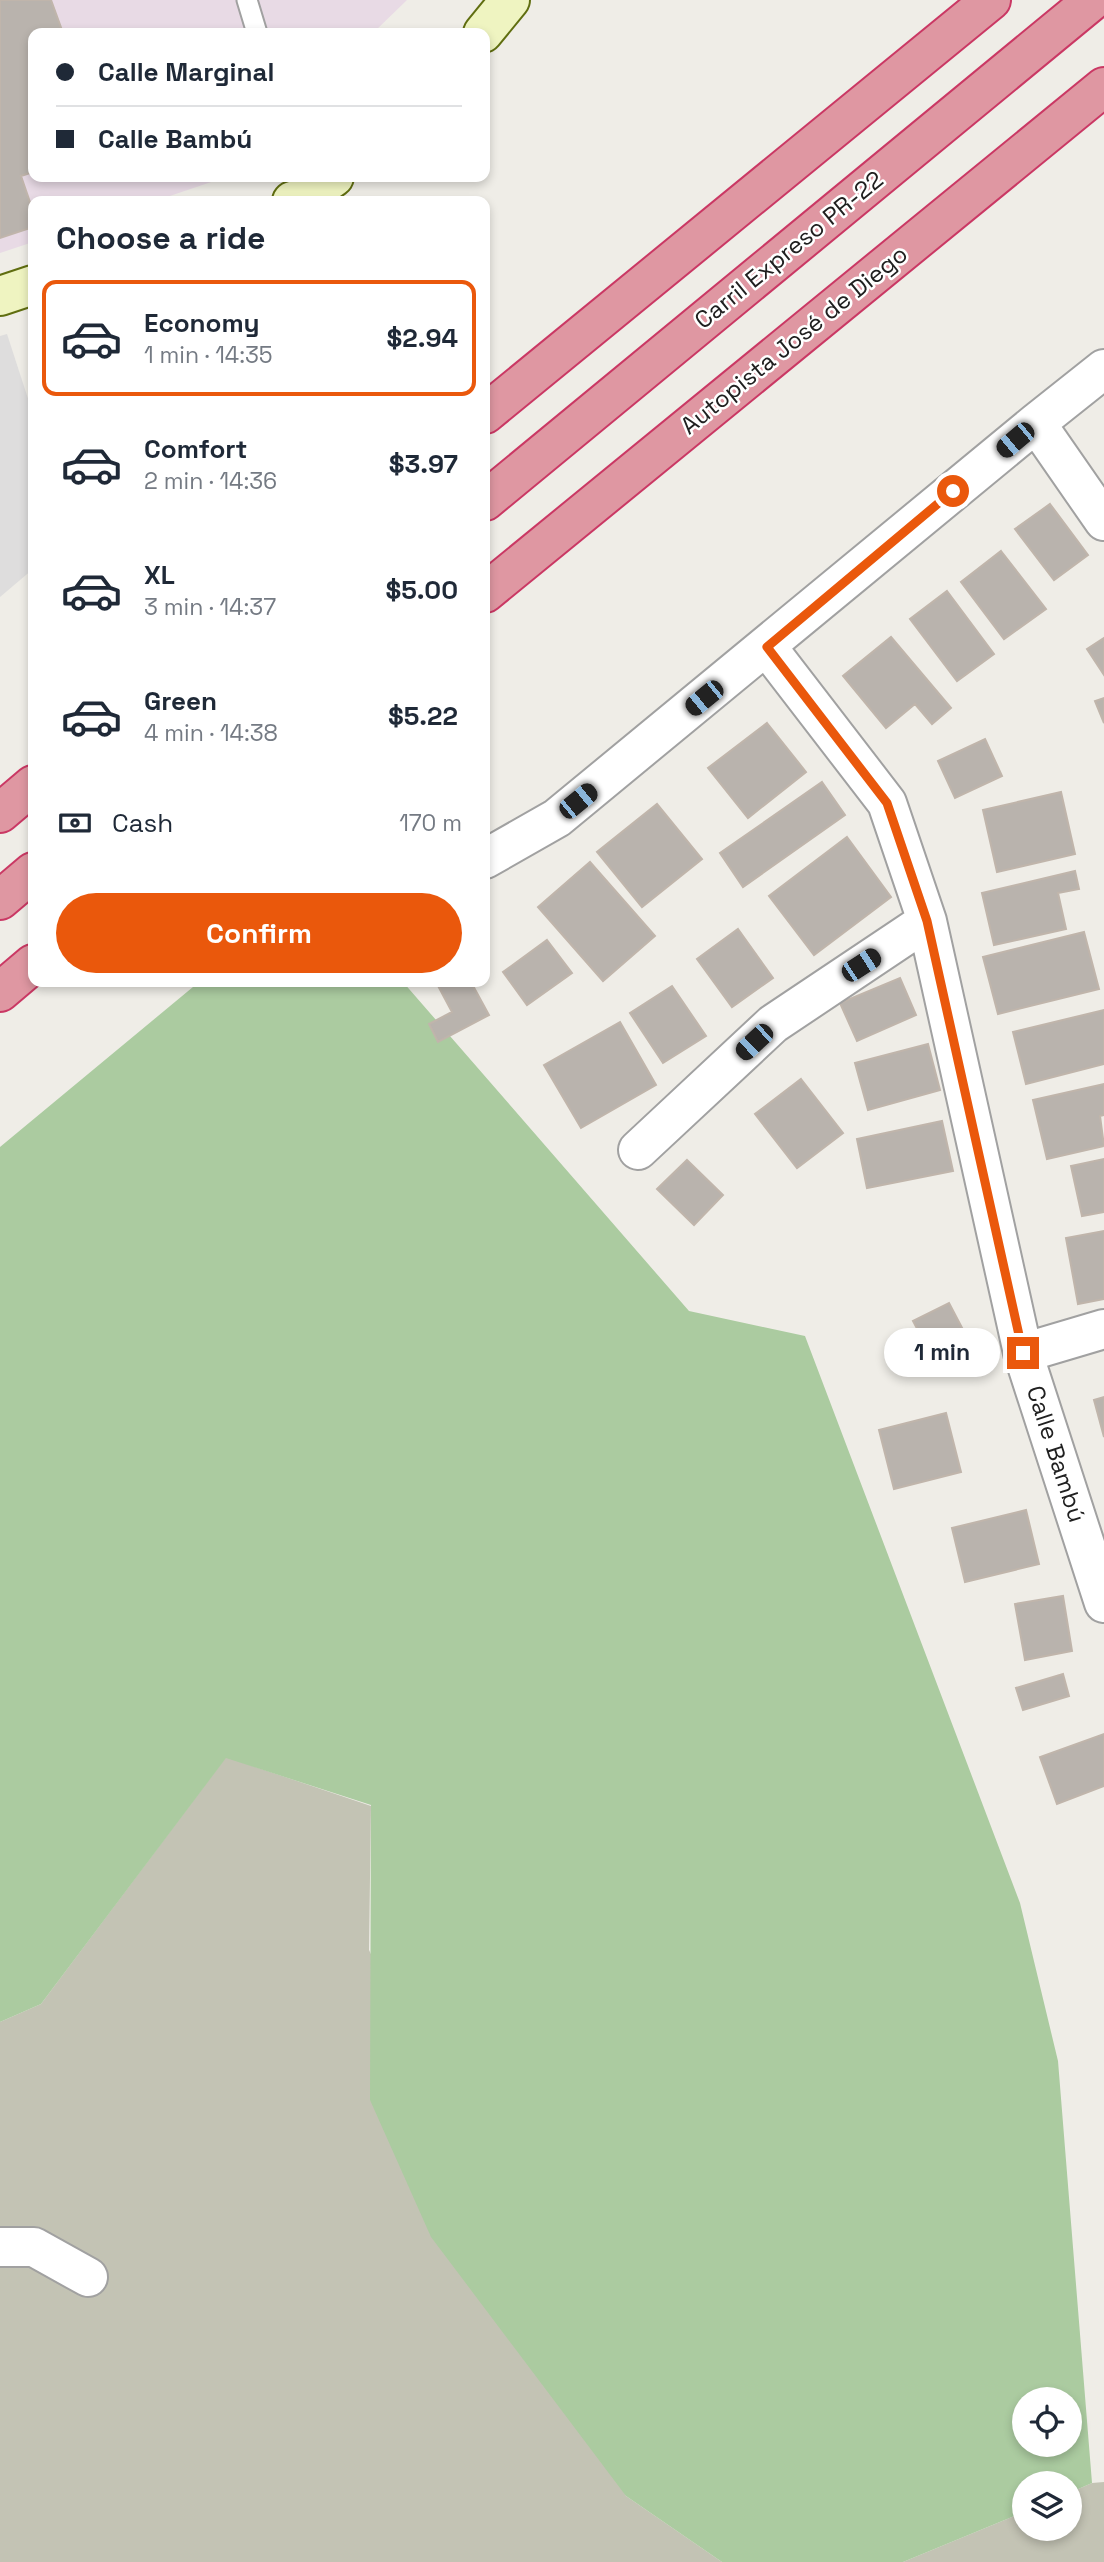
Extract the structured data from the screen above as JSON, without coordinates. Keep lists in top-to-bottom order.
{
  "streets": {
    "highway": ["Carril Expreso PR-22", "Autopista José de Diego"],
    "street": ["Calle Bambú"]
  },
  "page": {
    "banner": ["Calle Marginal", "Calle Bambú"],
    "heading": "Choose a ride",
    "list": [
      {
        "name": "Economy",
        "note": "1 min · 14:35",
        "value": "$2.94"
      },
      {
        "name": "Comfort",
        "note": "2 min · 14:36",
        "value": "$3.97"
      },
      {
        "name": "XL",
        "note": "3 min · 14:37",
        "value": "$5.00"
      },
      {
        "name": "Green",
        "note": "4 min · 14:38",
        "value": "$5.22"
      }
    ],
    "pay": ["Cash", "170 m"],
    "buttons": "Confirm",
    "bubble": "1 min"
  }
}
